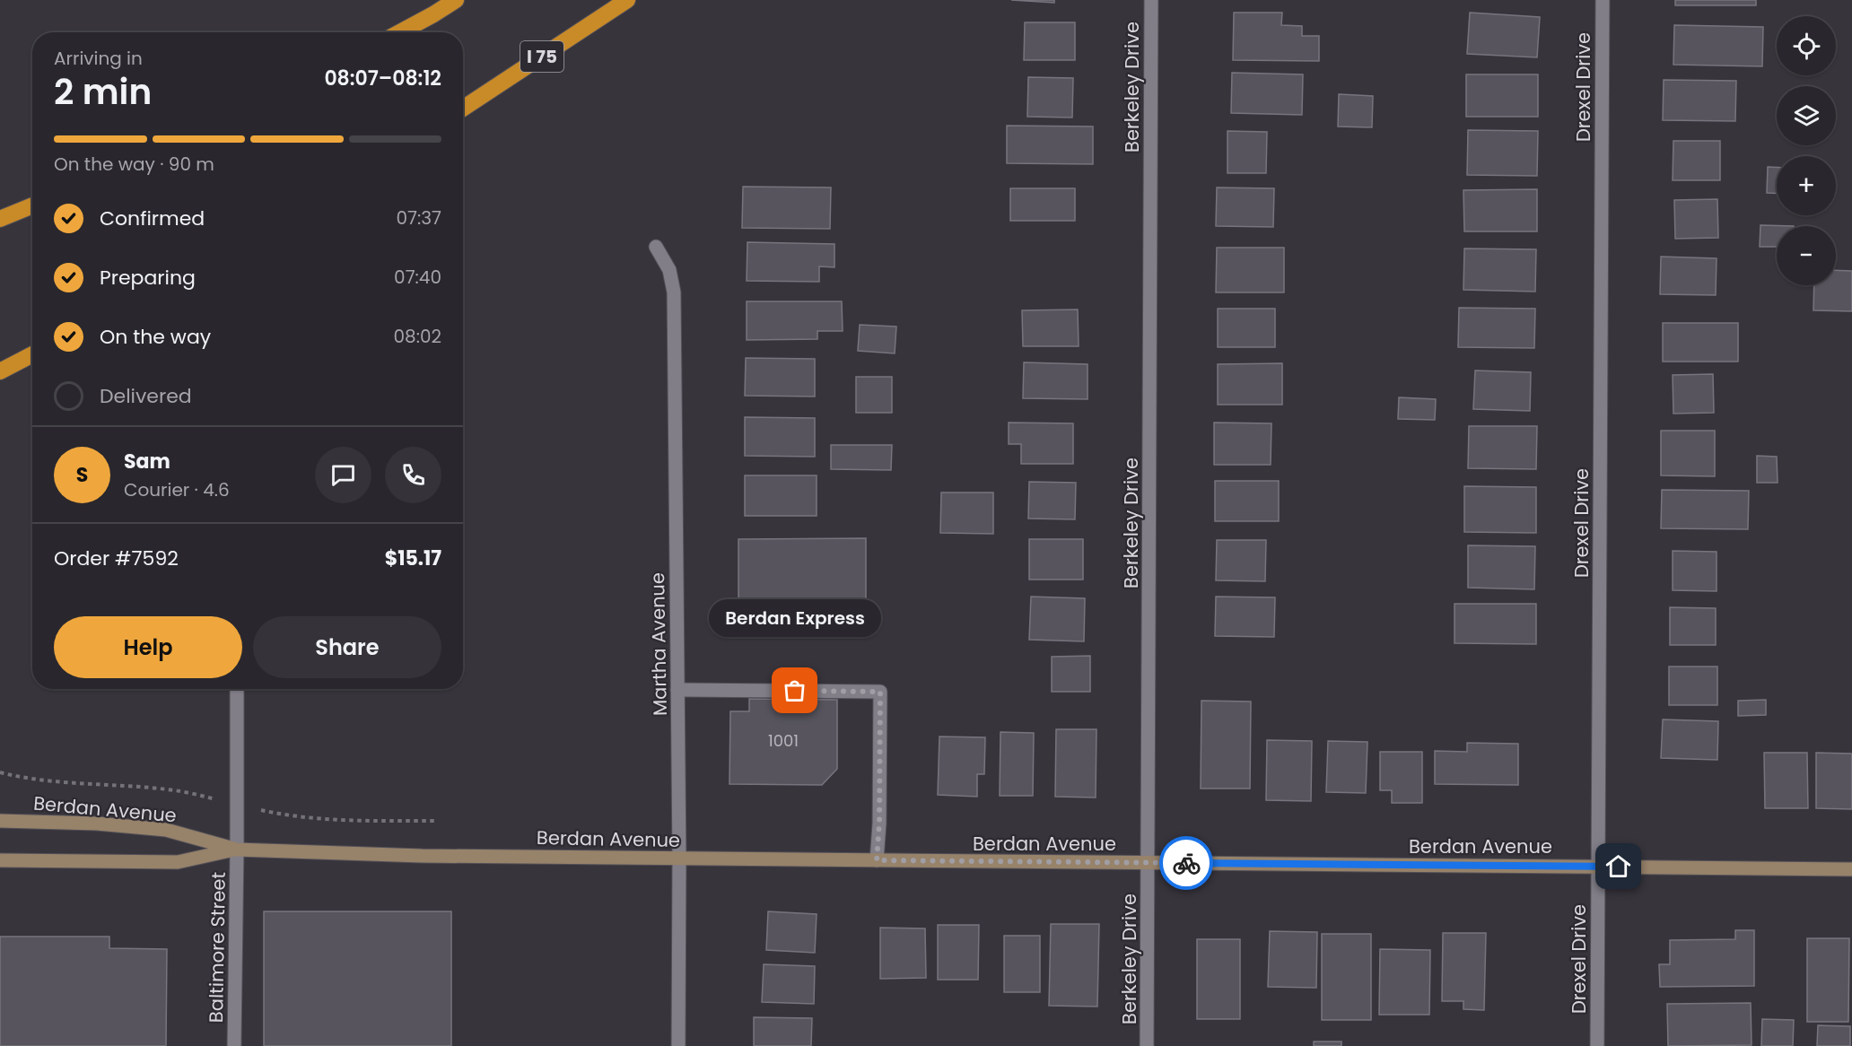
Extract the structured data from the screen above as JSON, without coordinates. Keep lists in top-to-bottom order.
{
  "streets": {
    "highway": ["I 75"],
    "main road": ["Berdan Avenue"],
    "street": [
      "Berkeley Drive",
      "Drexel Drive",
      "Martha Avenue",
      "Baltimore Street"
    ]
  },
  "crossings": [
    ["Berkeley Drive", "Berdan Avenue"],
    ["Drexel Drive", "Berdan Avenue"],
    ["Martha Avenue", "Berdan Avenue"],
    ["Berdan Avenue", "Baltimore Street"]
  ],
  "places": ["Berdan Express"],
  "house_numbers": ["1001"],
  "page": {
    "map_buttons": ["+", "−"],
    "heading": ["2 min", "Arriving in", "08:07–08:12"],
    "panel": [
      "Sam",
      "Courier · 4.6",
      "Order #7592",
      "$15.17"
    ],
    "bar": "On the way · 90 m",
    "list": [
      ["Confirmed", "07:37"],
      ["Preparing", "07:40"],
      ["On the way", "08:02"],
      "Delivered"
    ],
    "round": "S",
    "bubble": "Berdan Express",
    "buttons": ["Help", "Share"]
  }
}
